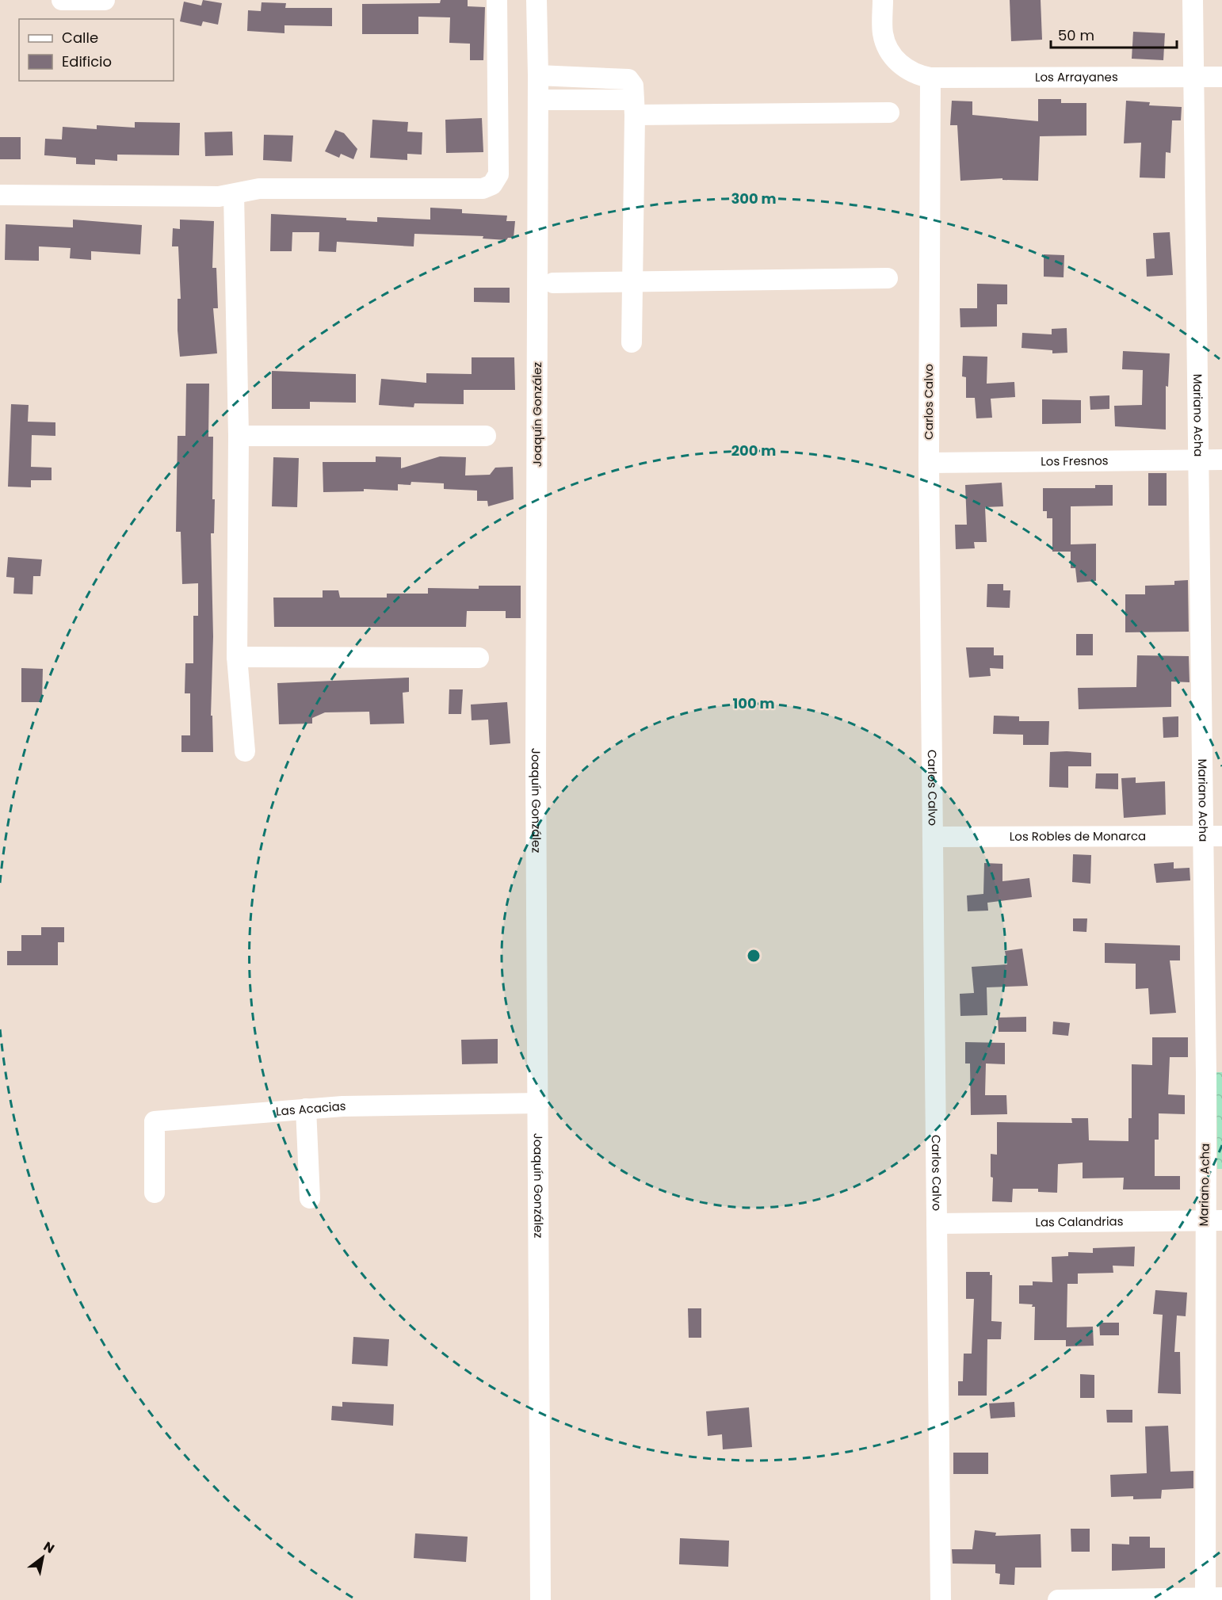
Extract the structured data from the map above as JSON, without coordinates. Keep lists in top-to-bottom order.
{
  "streets": {
    "street": [
      "Los Arrayanes",
      "Carlos Calvo",
      "Joaquín González",
      "Mariano Acha",
      "Los Fresnos",
      "Los Robles de Monarca",
      "Las Acacias",
      "Las Calandrias"
    ]
  },
  "crossings": [
    ["Los Arrayanes", "Carlos Calvo"],
    ["Los Arrayanes", "Mariano Acha"],
    ["Carlos Calvo", "Los Fresnos"],
    ["Carlos Calvo", "Los Robles de Monarca"],
    ["Carlos Calvo", "Las Calandrias"],
    ["Joaquín González", "Las Acacias"],
    ["Mariano Acha", "Los Fresnos"],
    ["Mariano Acha", "Los Robles de Monarca"],
    ["Mariano Acha", "Las Calandrias"]
  ],
  "legend": ["Calle", "Edificio"],
  "scale_bar": "50 m",
  "north": "top right",
  "rings": ["300 m", "200 m", "100 m"]
}
